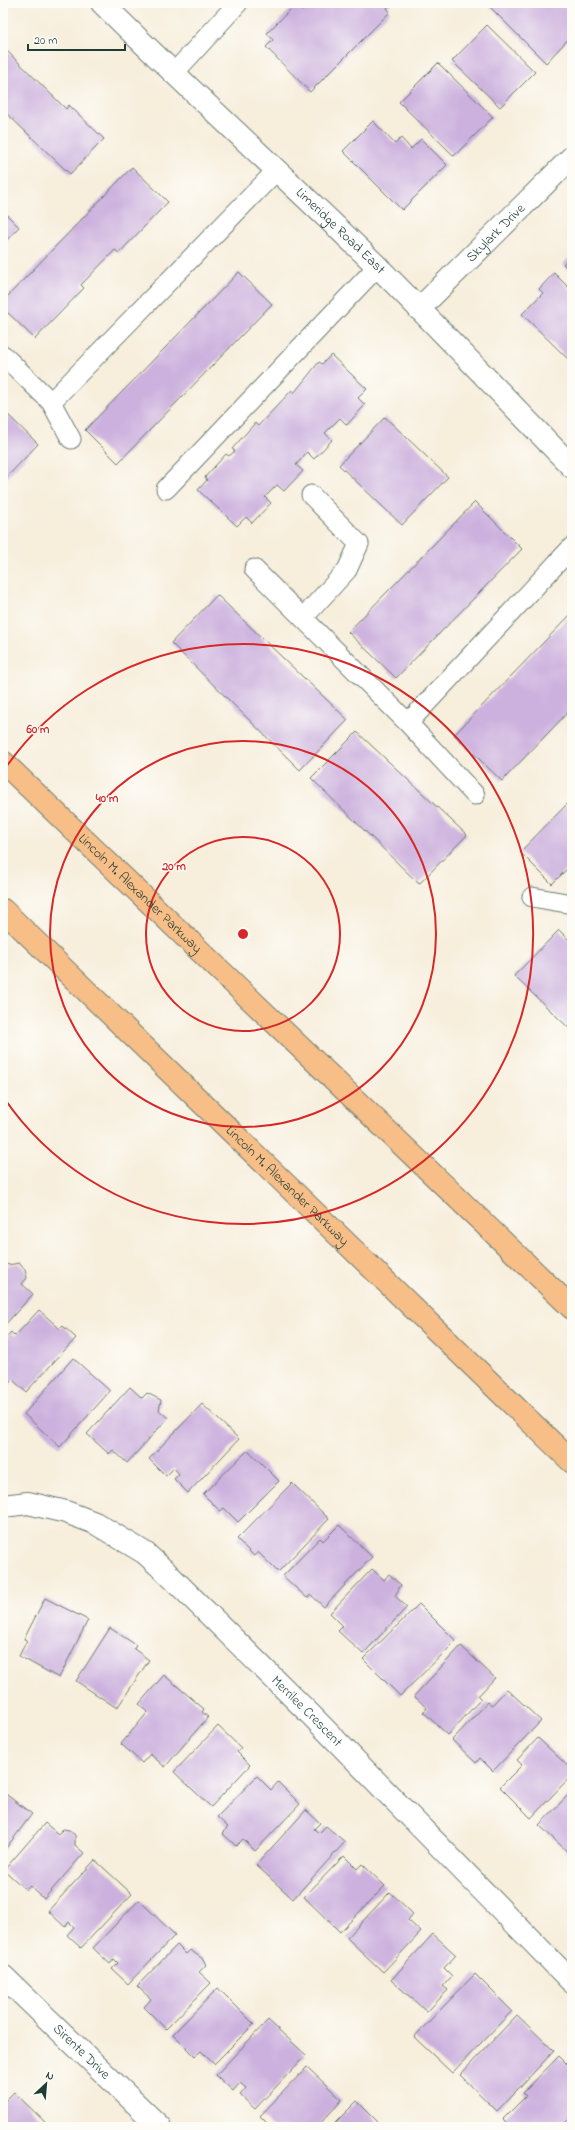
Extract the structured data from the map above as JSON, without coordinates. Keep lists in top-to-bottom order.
{
  "streets": {
    "highway": ["Lincoln M. Alexander Parkway"],
    "street": [
      "Limeridge Road East",
      "Skylark Drive",
      "Merrilee Crescent",
      "Sirente Drive"
    ]
  },
  "crossings": [
    ["Limeridge Road East", "Skylark Drive"]
  ],
  "scale_bar": "20 m",
  "north": "top right",
  "rings": ["60 m", "40 m", "20 m"]
}
